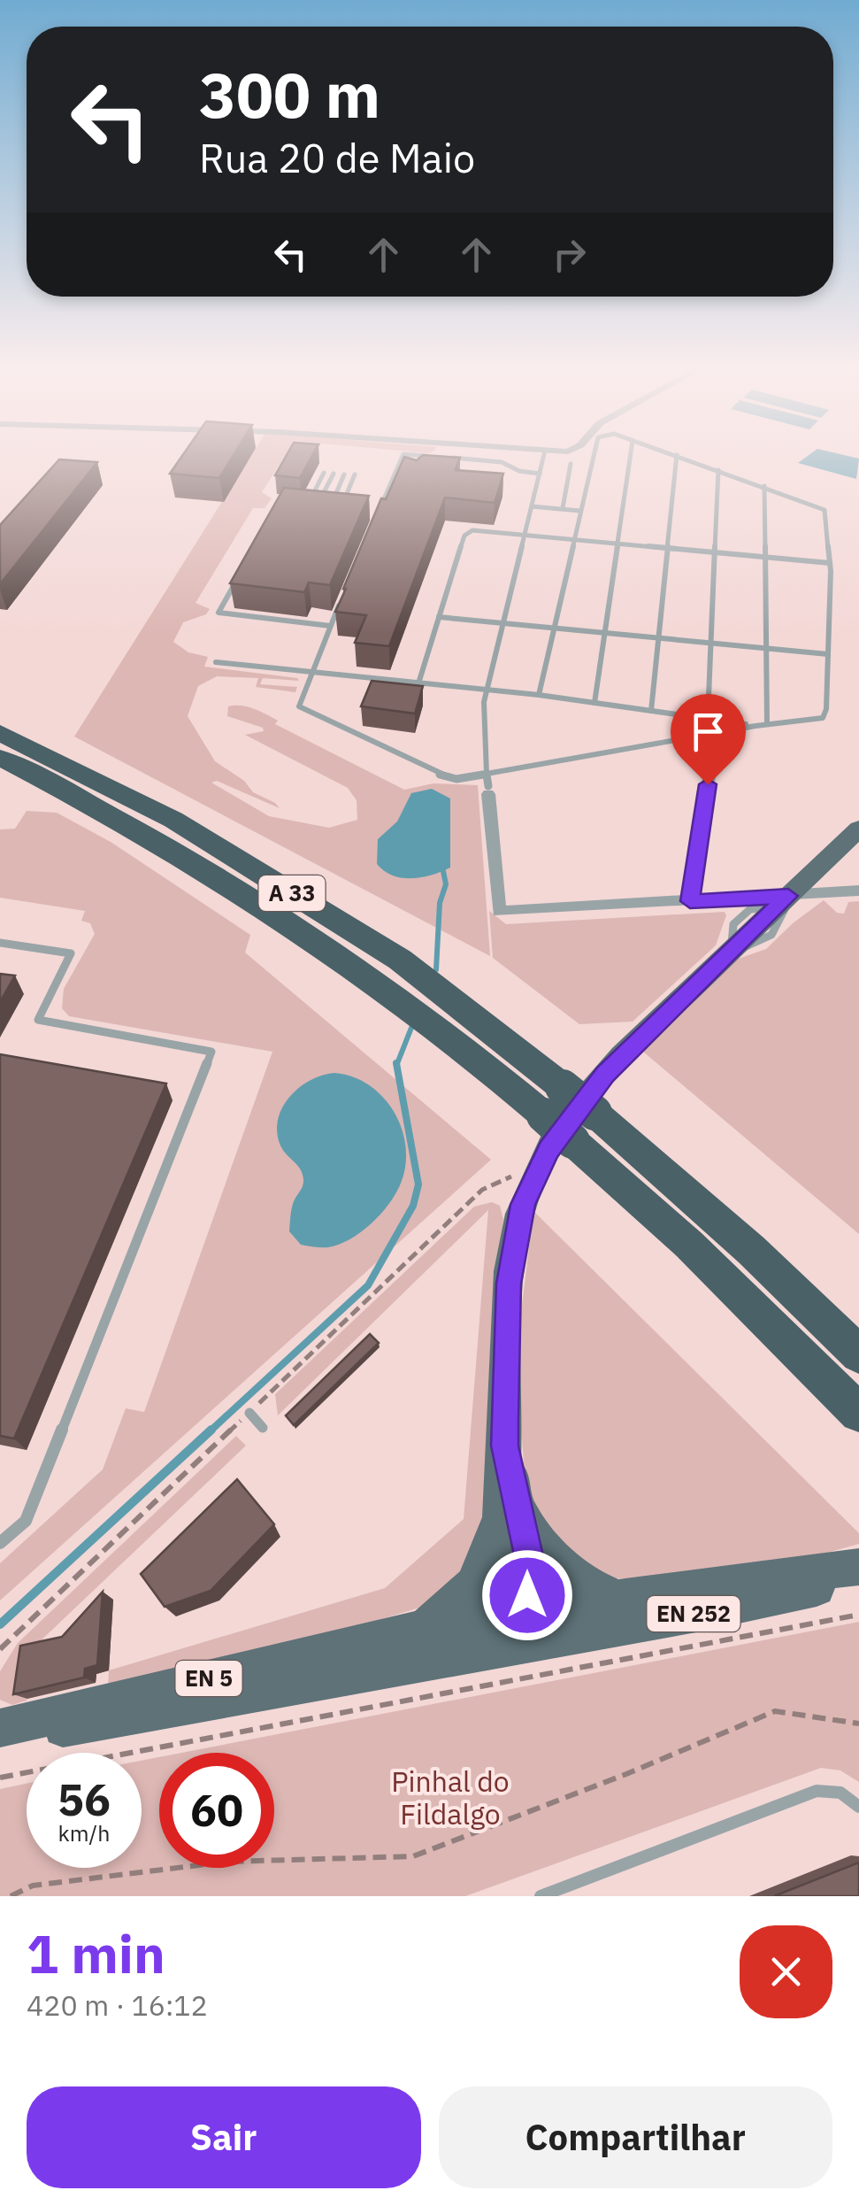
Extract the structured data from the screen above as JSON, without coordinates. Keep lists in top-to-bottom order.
{
  "streets": {
    "highway": ["A 33"],
    "main road": ["EN 252", "EN 5"]
  },
  "crossings": [
    ["EN 252", "EN 5"]
  ],
  "parks": ["Pinhal do Fildalgo"],
  "page": {
    "turn": ["300 m", "Rua 20 de Maio"],
    "speed": "56 km/h",
    "limit": "60",
    "heading": ["1 min", "420 m · 16:12"],
    "buttons": ["Sair", "Compartilhar"]
  }
}
